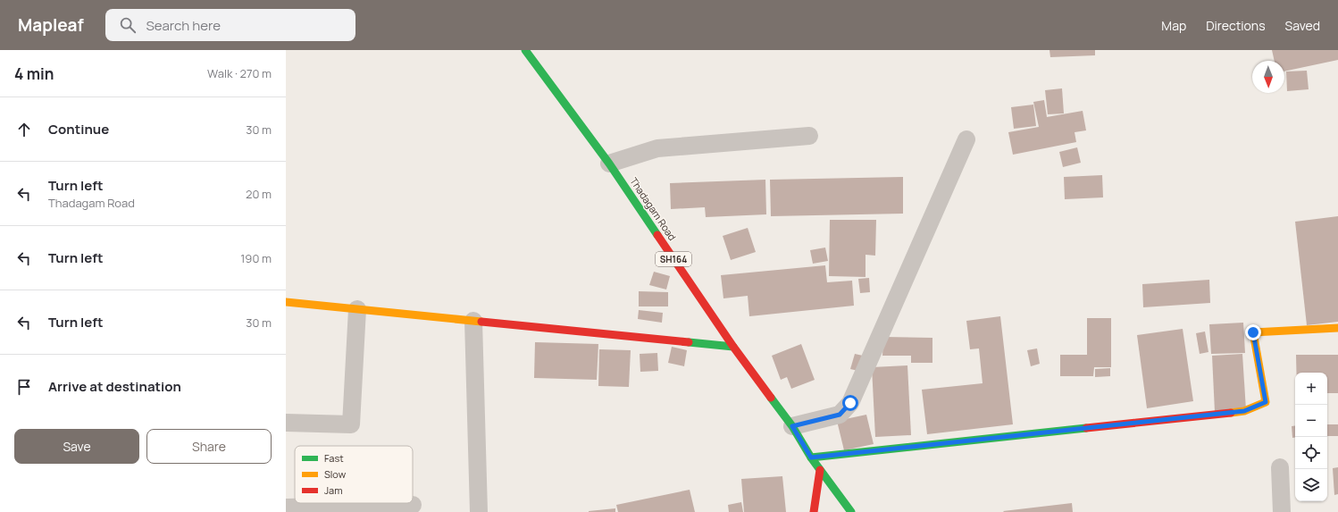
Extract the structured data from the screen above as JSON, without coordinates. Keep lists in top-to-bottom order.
{
  "streets": {
    "street": ["Thadagam Road", "SH164"]
  },
  "crossings": [
    ["Thadagam Road", "SH164"]
  ],
  "legend": ["Fast", "Slow", "Jam"],
  "north": "bottom",
  "page": {
    "header": "Mapleaf",
    "search": "Search here",
    "nav": ["Map", "Directions", "Saved"],
    "heading": ["4 min", "Walk · 270 m"],
    "list": [
      ["Continue", "30 m"],
      ["Turn left", "Thadagam Road", "20 m"],
      ["Turn left", "190 m"],
      ["Turn left", "30 m"],
      "Arrive at destination"
    ],
    "map_buttons": ["+", "−"],
    "buttons": ["Save", "Share"]
  }
}
